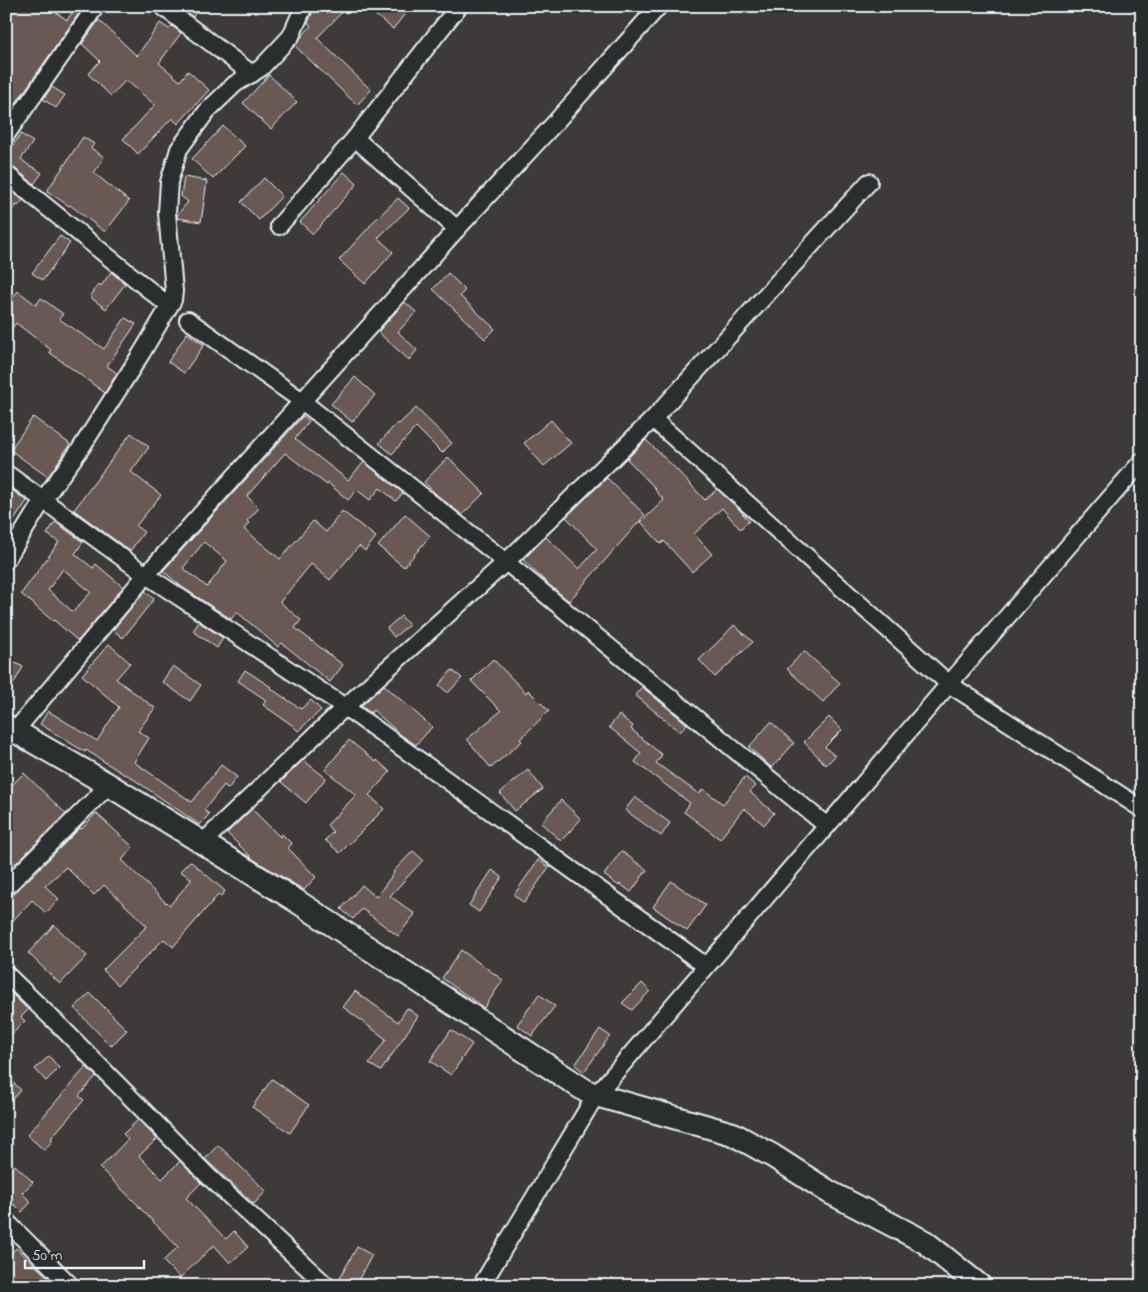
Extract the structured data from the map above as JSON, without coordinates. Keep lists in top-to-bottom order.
{
  "scale_bar": "50 m"
}
